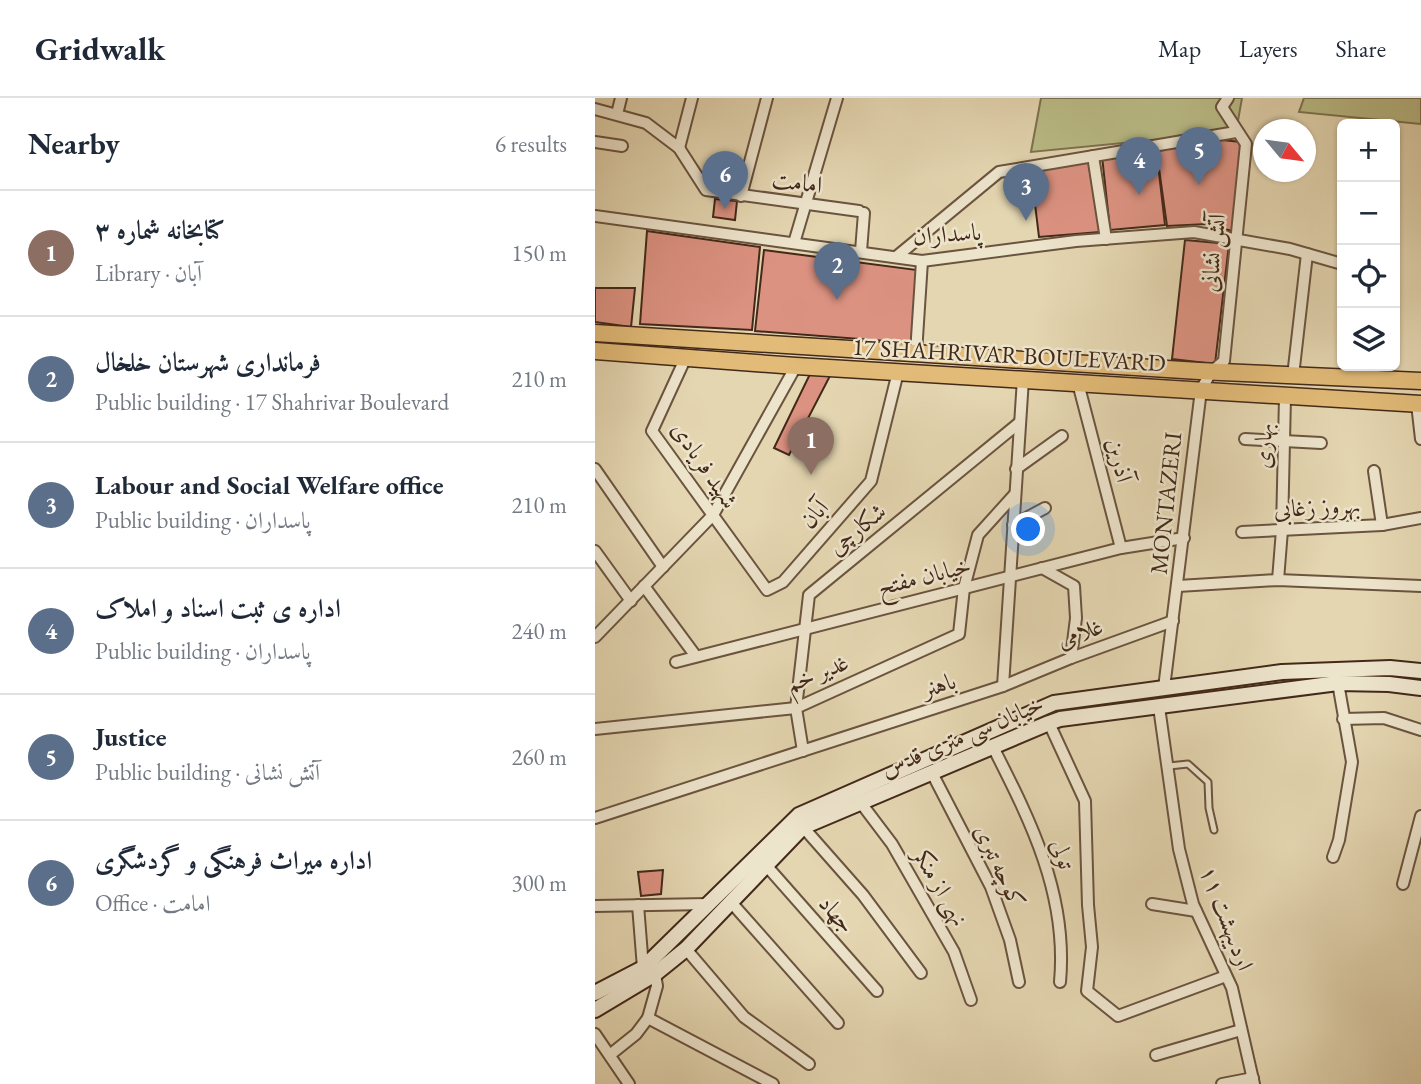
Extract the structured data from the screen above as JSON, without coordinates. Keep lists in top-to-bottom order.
{
  "streets": {
    "main road": ["17 SHAHRIVAR BOULEVARD", "خیابان سی متری قدس"],
    "street": [
      "امامت",
      "پاسداران",
      "آتش نشانی",
      "بهاری",
      "آذرین",
      "شهید فریادی",
      "MONTAZERI",
      "بهروز زغابی",
      "آبان",
      "شکارچی",
      "خیابان مفتح",
      "غلامی",
      "غدیر خم",
      "باهنر",
      "تولی",
      "کوچه تبری",
      "نهی از منکر",
      "جهاد",
      "۱۱ اردیبهشت"
    ]
  },
  "crossings": [
    ["امامت", "پاسداران"],
    ["پاسداران", "آتش نشانی"],
    ["آتش نشانی", "17 SHAHRIVAR BOULEVARD"],
    ["آتش نشانی", "MONTAZERI"],
    ["17 SHAHRIVAR BOULEVARD", "بهاری"],
    ["17 SHAHRIVAR BOULEVARD", "آذرین"],
    ["17 SHAHRIVAR BOULEVARD", "شهید فریادی"],
    ["17 SHAHRIVAR BOULEVARD", "MONTAZERI"],
    ["17 SHAHRIVAR BOULEVARD", "آبان"],
    ["بهاری", "بهروز زغابی"],
    ["آذرین", "خیابان مفتح"],
    ["شهید فریادی", "آبان"],
    ["MONTAZERI", "خیابان مفتح"],
    ["MONTAZERI", "غلامی"],
    ["MONTAZERI", "خیابان سی متری قدس"],
    ["شکارچی", "خیابان مفتح"],
    ["شکارچی", "غدیر خم"],
    ["شکارچی", "باهنر"],
    ["خیابان مفتح", "غدیر خم"],
    ["غلامی", "باهنر"],
    ["خیابان سی متری قدس", "تولی"],
    ["خیابان سی متری قدس", "کوچه تبری"],
    ["خیابان سی متری قدس", "نهی از منکر"],
    ["خیابان سی متری قدس", "جهاد"],
    ["خیابان سی متری قدس", "۱۱ اردیبهشت"]
  ],
  "north": "bottom right",
  "page": {
    "header": "Gridwalk",
    "nav": ["Map", "Layers", "Share"],
    "heading": ["Nearby", "6 results"],
    "map_buttons": ["+", "−"],
    "pins": [
      "5",
      "4",
      "6",
      "3",
      "2",
      "1"
    ],
    "list": [
      {
        "mark": "1",
        "name": "کتابخانه شماره ۳",
        "note": "Library · آبان",
        "value": "150 m"
      },
      {
        "mark": "2",
        "name": "فرمانداری شهرستان خلخال",
        "note": "Public building · 17 Shahrivar Boulevard",
        "value": "210 m"
      },
      {
        "mark": "3",
        "name": "Labour and Social Welfare office",
        "note": "Public building · پاسداران",
        "value": "210 m"
      },
      {
        "mark": "4",
        "name": "اداره ی ثبت اسناد و املاک",
        "note": "Public building · پاسداران",
        "value": "240 m"
      },
      {
        "mark": "5",
        "name": "Justice",
        "note": "Public building · آتش نشانی",
        "value": "260 m"
      },
      {
        "mark": "6",
        "name": "اداره میراث فرهنگی و گردشگری",
        "note": "Office · امامت",
        "value": "300 m"
      }
    ]
  }
}
